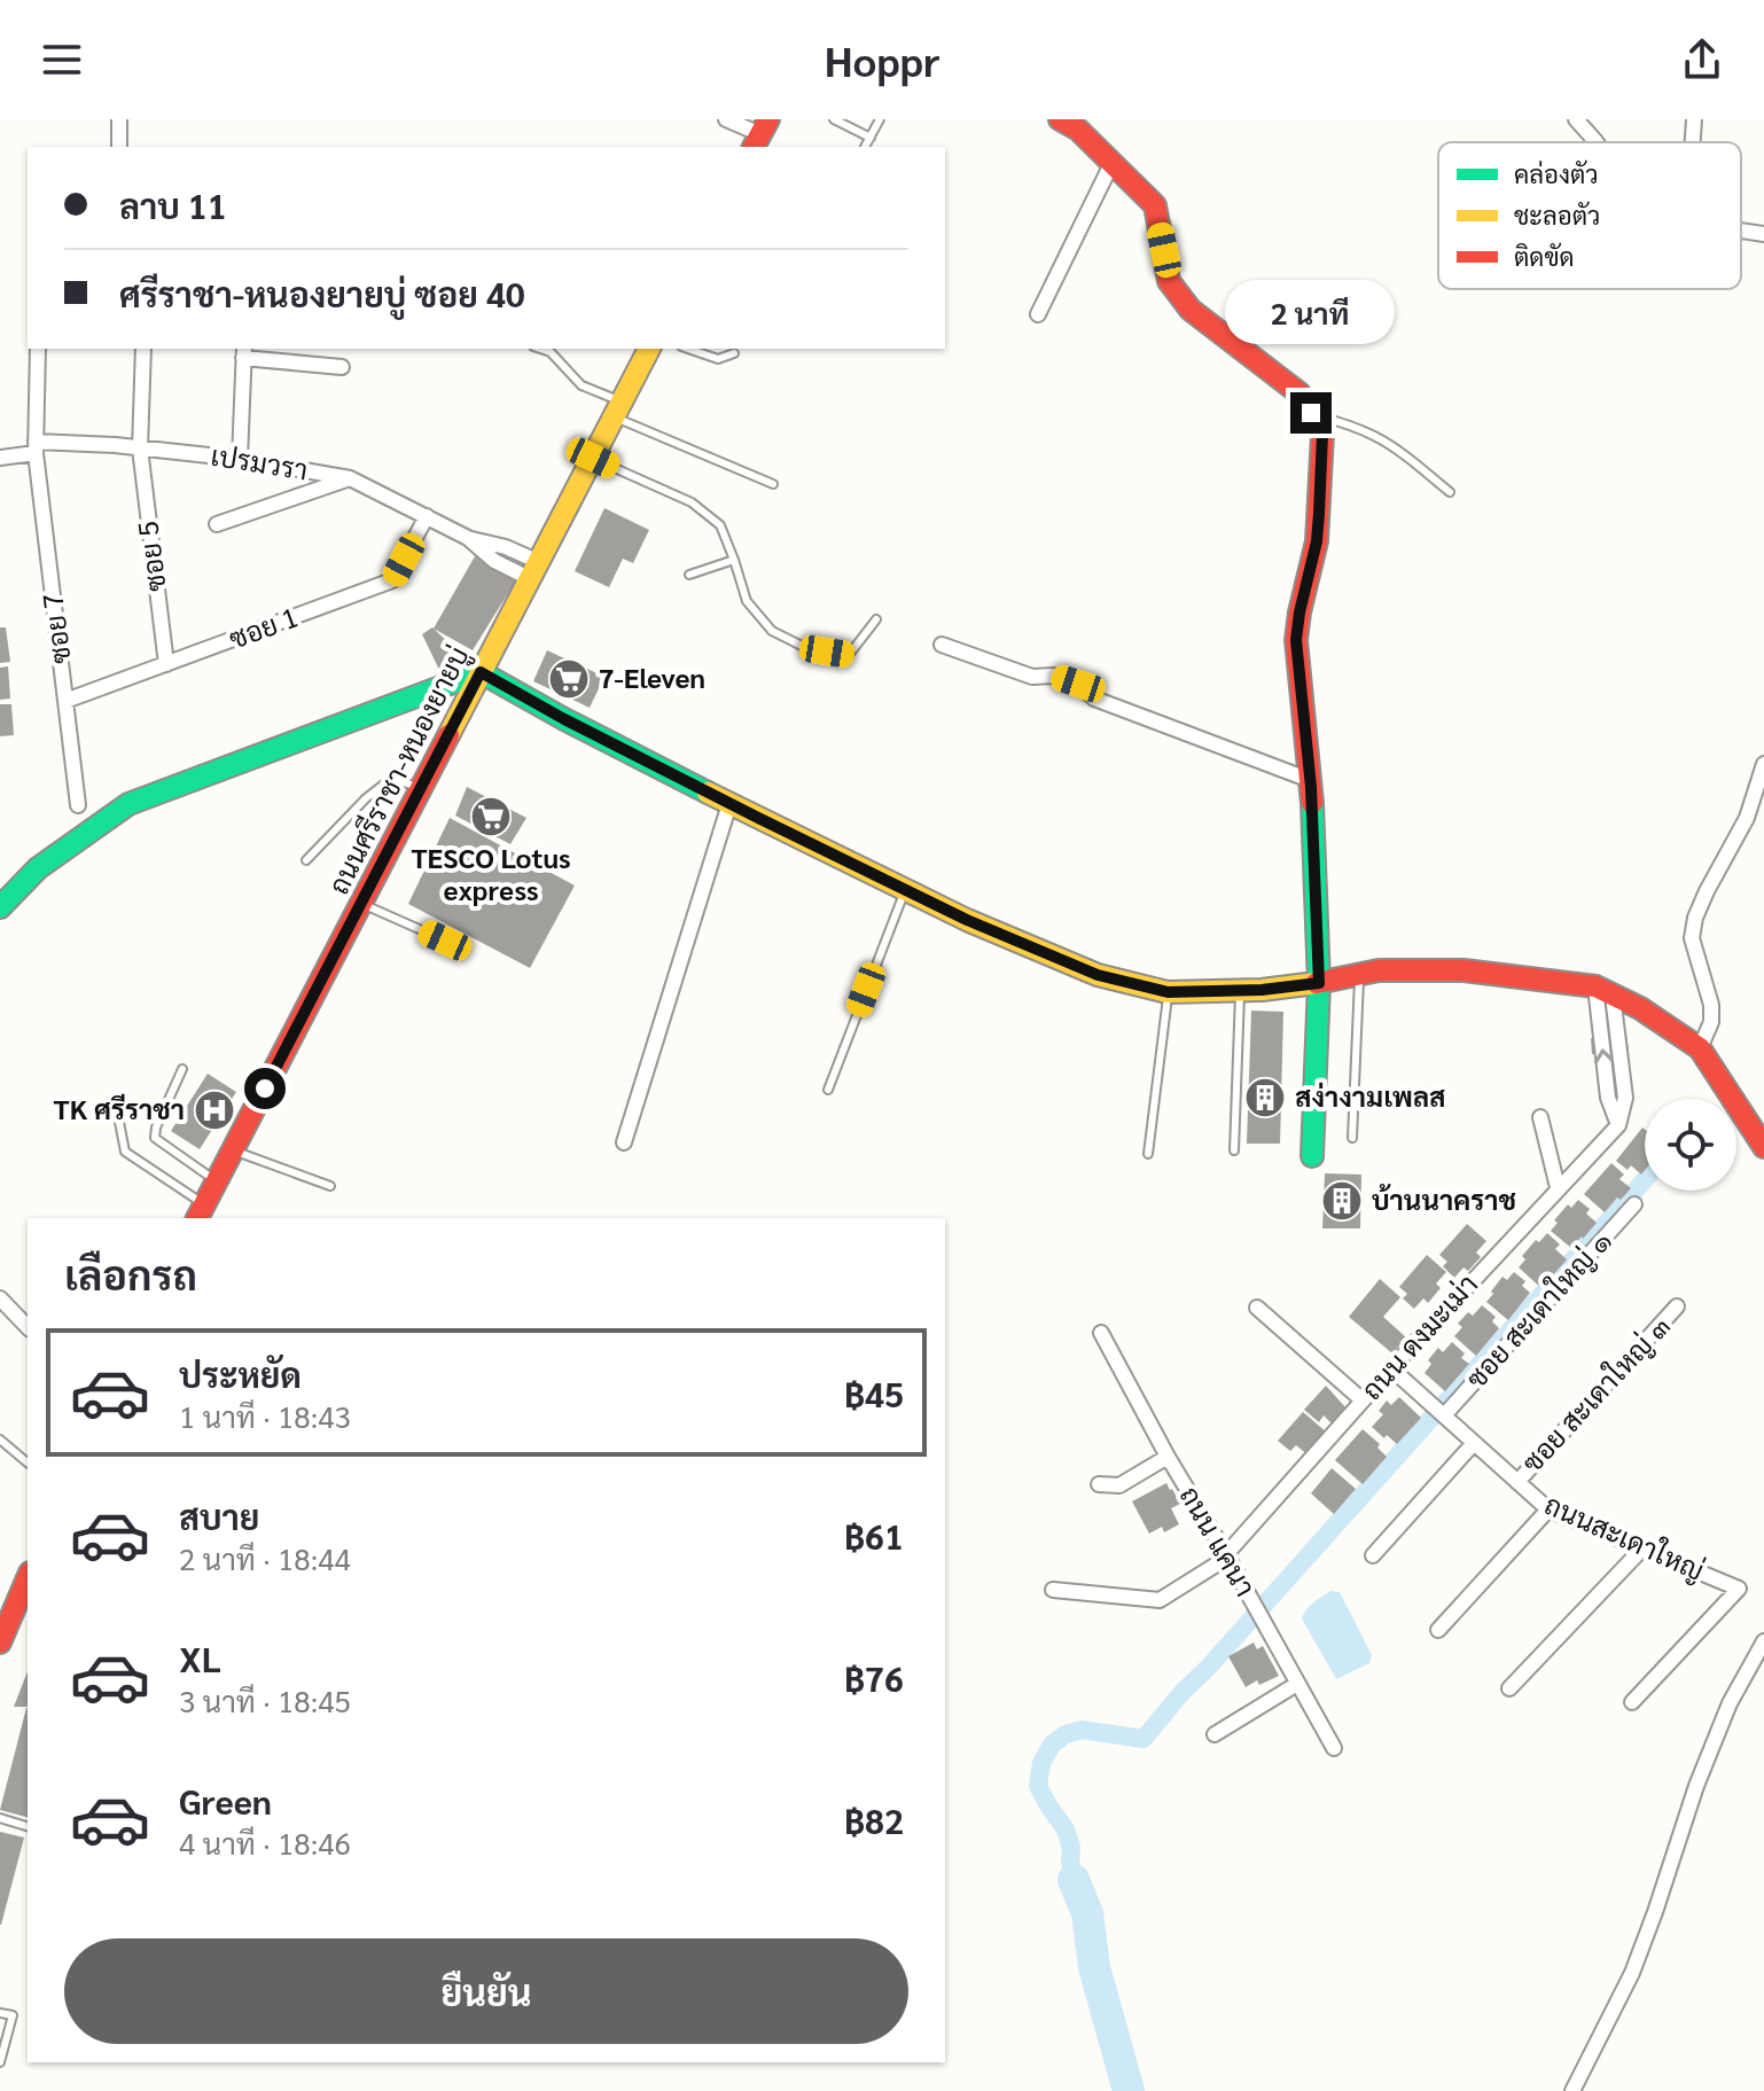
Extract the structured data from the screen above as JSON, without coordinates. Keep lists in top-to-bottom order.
{
  "streets": {
    "street": [
      "เปรมวรา",
      "ซอย 5",
      "ซอย 7",
      "ซอย 1",
      "ถนนศรีราชา-หนองยายบู่",
      "ซอย สะเดาใหญ่ ๑",
      "ถนน ดงมะเม่า",
      "ซอย สะเดาใหญ่ ๓",
      "ถนนสะเดาใหญ่",
      "ถนน แคนา"
    ]
  },
  "crossings": [
    ["เปรมวรา", "ซอย 5"],
    ["เปรมวรา", "ซอย 7"],
    ["เปรมวรา", "ซอย 1"],
    ["เปรมวรา", "ถนนศรีราชา-หนองยายบู่"],
    ["ซอย 5", "ซอย 1"],
    ["ซอย 7", "ซอย 1"],
    ["ซอย สะเดาใหญ่ ๑", "ถนนสะเดาใหญ่"],
    ["ถนน ดงมะเม่า", "ถนนสะเดาใหญ่"],
    ["ถนน ดงมะเม่า", "ถนน แคนา"],
    ["ซอย สะเดาใหญ่ ๓", "ถนนสะเดาใหญ่"]
  ],
  "places": {
    "supermarket": ["7-Eleven", "TESCO Lotus express"],
    "building": ["สง่างามเพลส", "บ้านนาคราช"],
    "hospital": ["TK ศรีราชา"]
  },
  "legend": ["คล่องตัว", "ชะลอตัว", "ติดขัด"],
  "page": {
    "header": "Hoppr",
    "banner": ["ลาบ 11", "ศรีราชา-หนองยายบู่ ซอย 40"],
    "bubble": "2 นาที",
    "heading": "เลือกรถ",
    "list": [
      {
        "name": "ประหยัด",
        "note": "1 นาที · 18:43",
        "value": "฿45"
      },
      {
        "name": "สบาย",
        "note": "2 นาที · 18:44",
        "value": "฿61"
      },
      {
        "name": "XL",
        "note": "3 นาที · 18:45",
        "value": "฿76"
      },
      {
        "name": "Green",
        "note": "4 นาที · 18:46",
        "value": "฿82"
      }
    ],
    "buttons": "ยืนยัน"
  }
}
